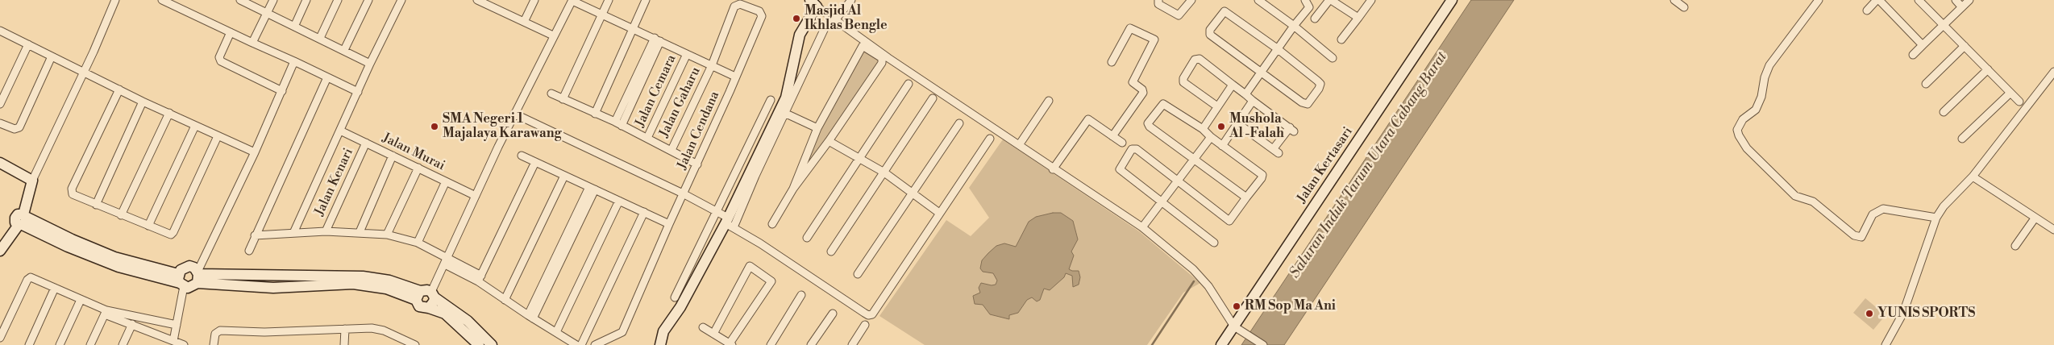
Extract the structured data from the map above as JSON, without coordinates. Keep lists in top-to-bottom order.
{
  "streets": {
    "street": [
      "Jalan Cemara",
      "Jalan Gaharu",
      "Jalan Cendana",
      "Jalan Murai",
      "Jalan Kertasari",
      "Jalan Kenari"
    ]
  },
  "crossings": [
    ["Jalan Gaharu", "Jalan Cendana"],
    ["Jalan Murai", "Jalan Kenari"]
  ],
  "water": ["Saluran Induk Tarum Utara Cabang Barat"],
  "places": [
    "Masjid Al Ikhlas Bengle",
    "SMA Negeri 1 Majalaya Karawang",
    "Mushola Al -Falah",
    "RM Sop Ma Ani",
    "YUNIS SPORTS"
  ]
}
